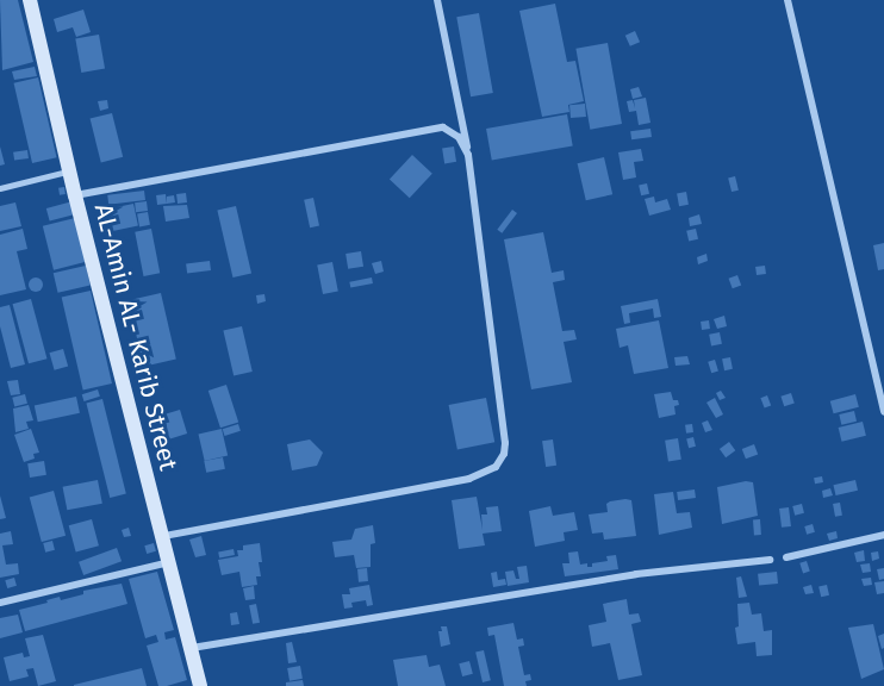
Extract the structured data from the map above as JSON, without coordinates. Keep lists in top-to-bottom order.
{
  "streets": {
    "street": ["AL-Amin AL- Karib Street"]
  }
}
